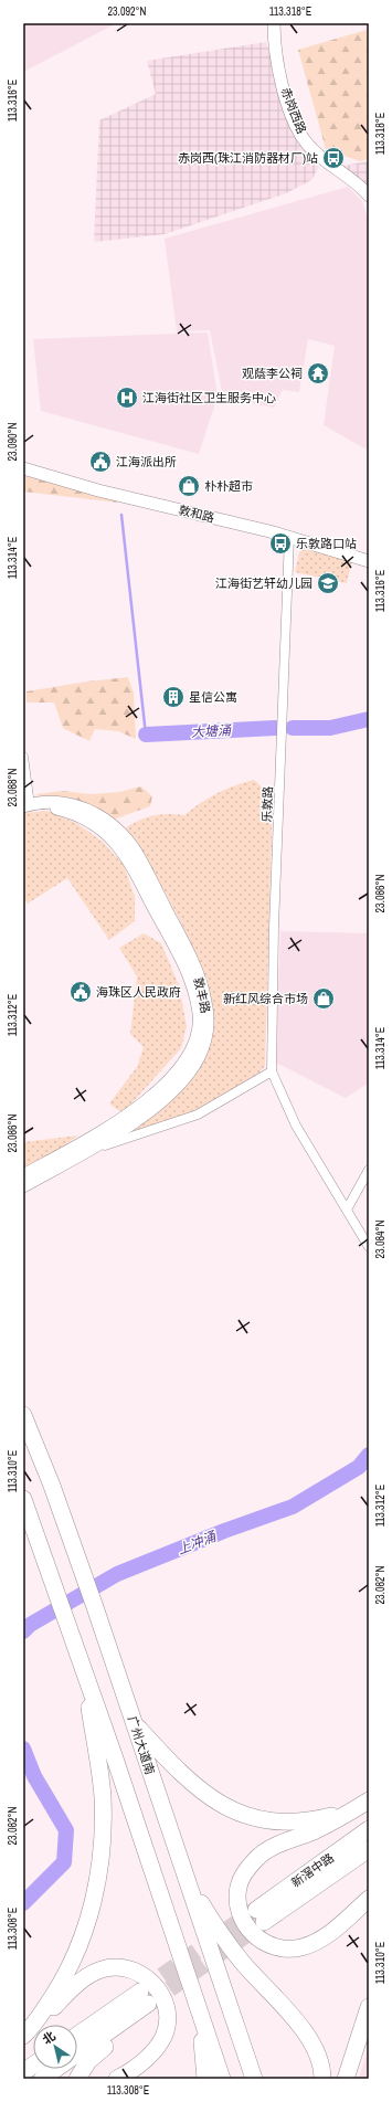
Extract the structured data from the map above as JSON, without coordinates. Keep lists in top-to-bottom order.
{
  "streets": {
    "highway": ["广州大道南", "新滘中路"],
    "street": [
      "赤岗西路",
      "敦和路",
      "乐敦路",
      "敦丰路"
    ]
  },
  "crossings": [
    ["敦和路", "乐敦路"]
  ],
  "water": ["大塘涌", "上冲涌"],
  "places": {
    "bus stop": ["赤岗西(珠江消防器材厂)站", "乐敦路口站"],
    "temple": ["观蔭李公祠"],
    "hospital": ["江海街社区卫生服务中心"],
    "public building": ["江海派出所", "海珠区人民政府"],
    "shop": ["朴朴超市", "新红风综合市场"],
    "school or university": ["江海街艺轩幼儿园"],
    "building": ["星信公寓"]
  },
  "north": "top left",
  "coordinates": [
    "23.092°N",
    "113.318°E",
    "113.316°E",
    "23.090°N",
    "113.314°E",
    "23.088°N",
    "23.086°N",
    "113.312°E",
    "23.084°N",
    "113.310°E",
    "23.082°N",
    "113.308°E"
  ]
}
